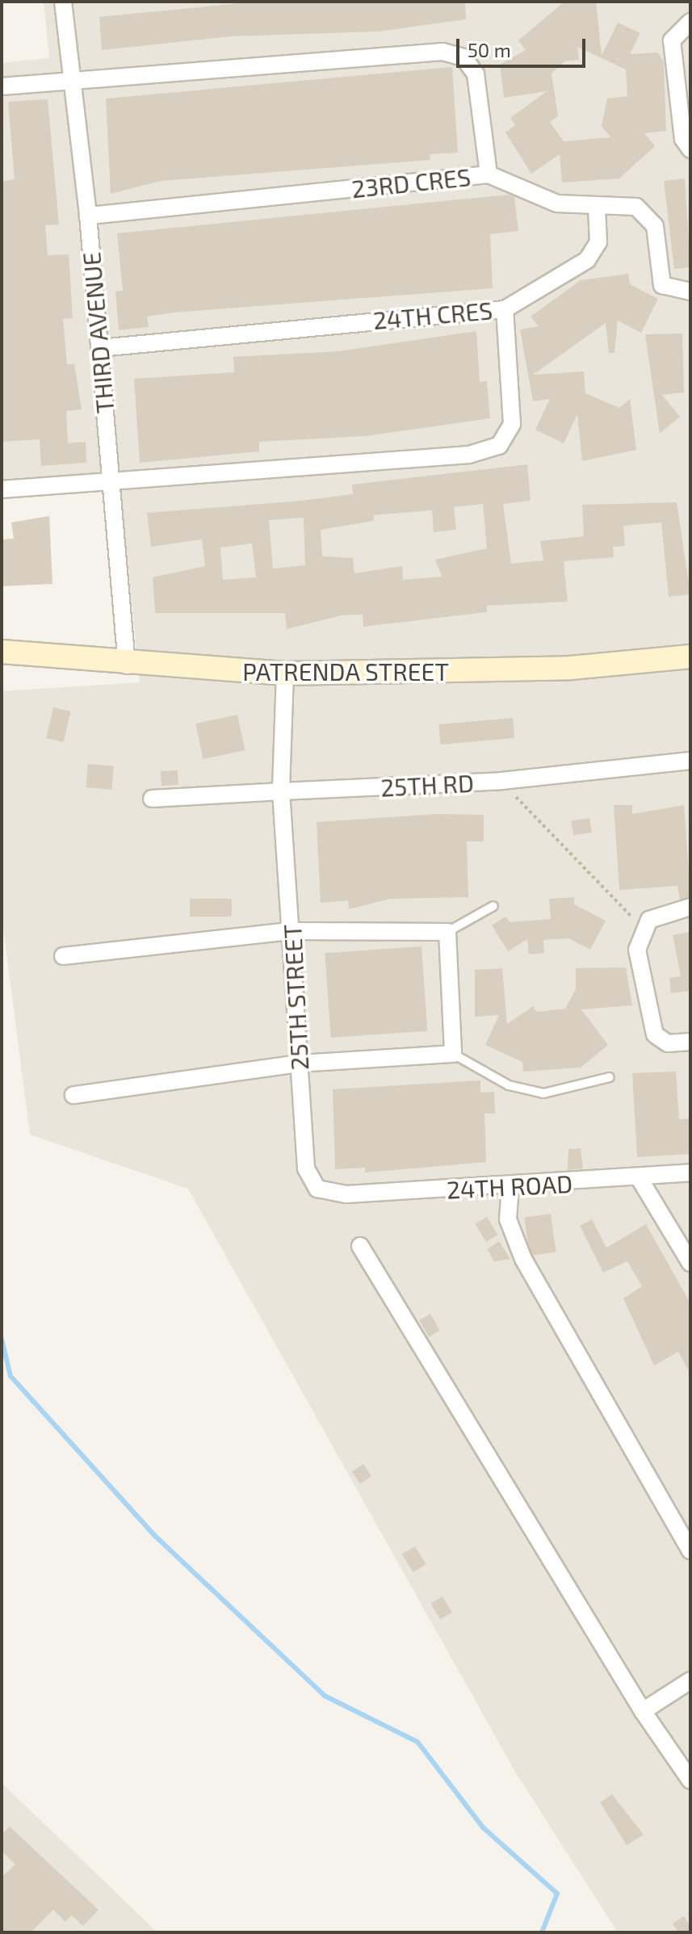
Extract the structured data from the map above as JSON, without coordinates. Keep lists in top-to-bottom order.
{
  "streets": {
    "street": [
      "23RD CRES",
      "24TH CRES",
      "THIRD AVENUE",
      "PATRENDA STREET",
      "25TH RD",
      "25TH STREET",
      "24TH ROAD"
    ]
  },
  "crossings": [
    ["23RD CRES", "THIRD AVENUE"],
    ["24TH CRES", "THIRD AVENUE"],
    ["THIRD AVENUE", "PATRENDA STREET"],
    ["25TH RD", "25TH STREET"],
    ["25TH STREET", "24TH ROAD"]
  ],
  "scale_bar": "50 m"
}
